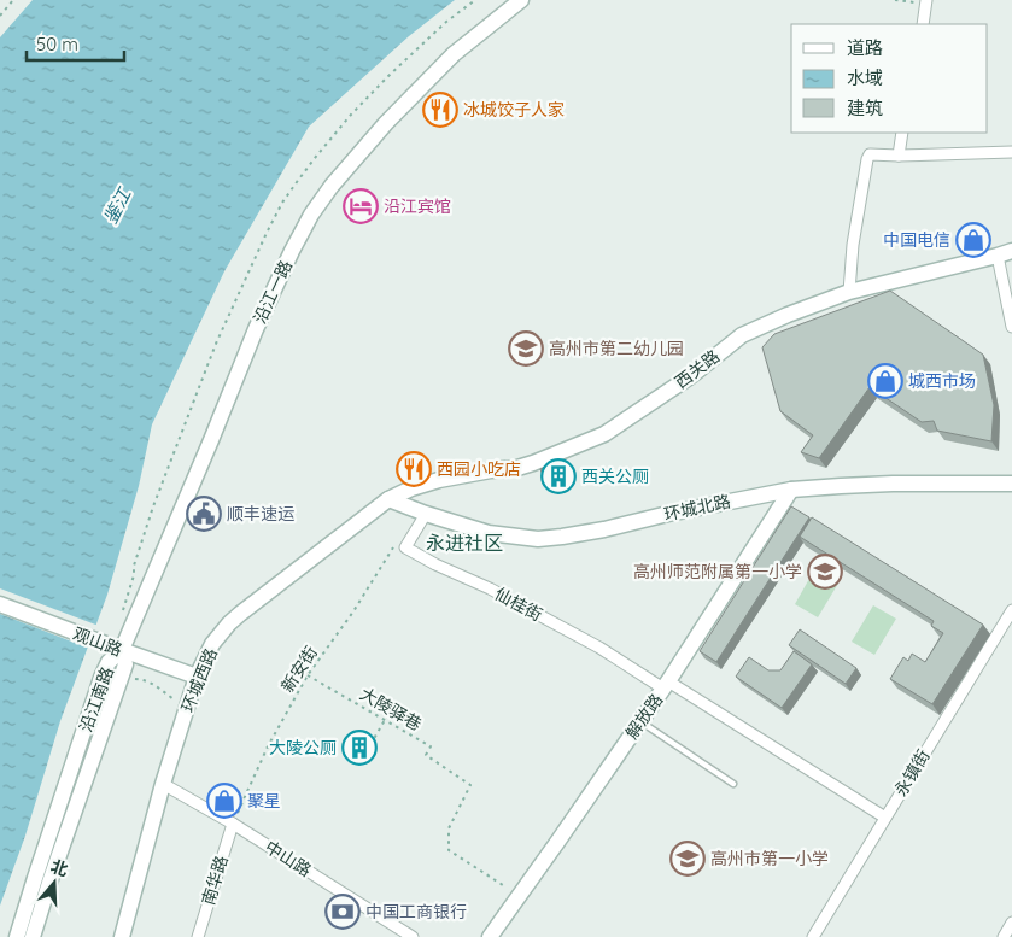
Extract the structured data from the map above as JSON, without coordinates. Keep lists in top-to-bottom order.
{
  "streets": {
    "street": [
      "沿江一路",
      "西关路",
      "环城北路",
      "仙桂街",
      "观山路",
      "环城西路",
      "沿江南路",
      "解放路",
      "永镇街",
      "中山路",
      "南华路"
    ],
    "path": ["新安街", "大陵驿巷"]
  },
  "crossings": [
    ["沿江一路", "观山路"],
    ["沿江一路", "沿江南路"],
    ["西关路", "环城北路"],
    ["西关路", "环城西路"],
    ["环城北路", "环城西路"],
    ["环城北路", "解放路"],
    ["仙桂街", "新安街"],
    ["仙桂街", "解放路"],
    ["仙桂街", "永镇街"],
    ["观山路", "环城西路"],
    ["观山路", "沿江南路"],
    ["新安街", "大陵驿巷"],
    ["新安街", "中山路"],
    ["新安街", "南华路"],
    ["环城西路", "中山路"],
    ["大陵驿巷", "解放路"],
    ["中山路", "南华路"]
  ],
  "districts": ["永进社区"],
  "water": ["鉴江"],
  "places": {
    "restaurant": ["冰城饺子人家", "西园小吃店"],
    "hotel": ["沿江宾馆"],
    "shop": ["中国电信", "城西市场", "聚星"],
    "school or university": ["高州市第二幼儿园", "高州师范附属第一小学", "高州市第一小学"],
    "building": ["西关公厕", "大陵公厕"],
    "public building": ["顺丰速运"],
    "bank": ["中国工商银行"]
  },
  "legend": ["道路", "水域", "建筑"],
  "scale_bar": "50 m",
  "north": "top"
}
